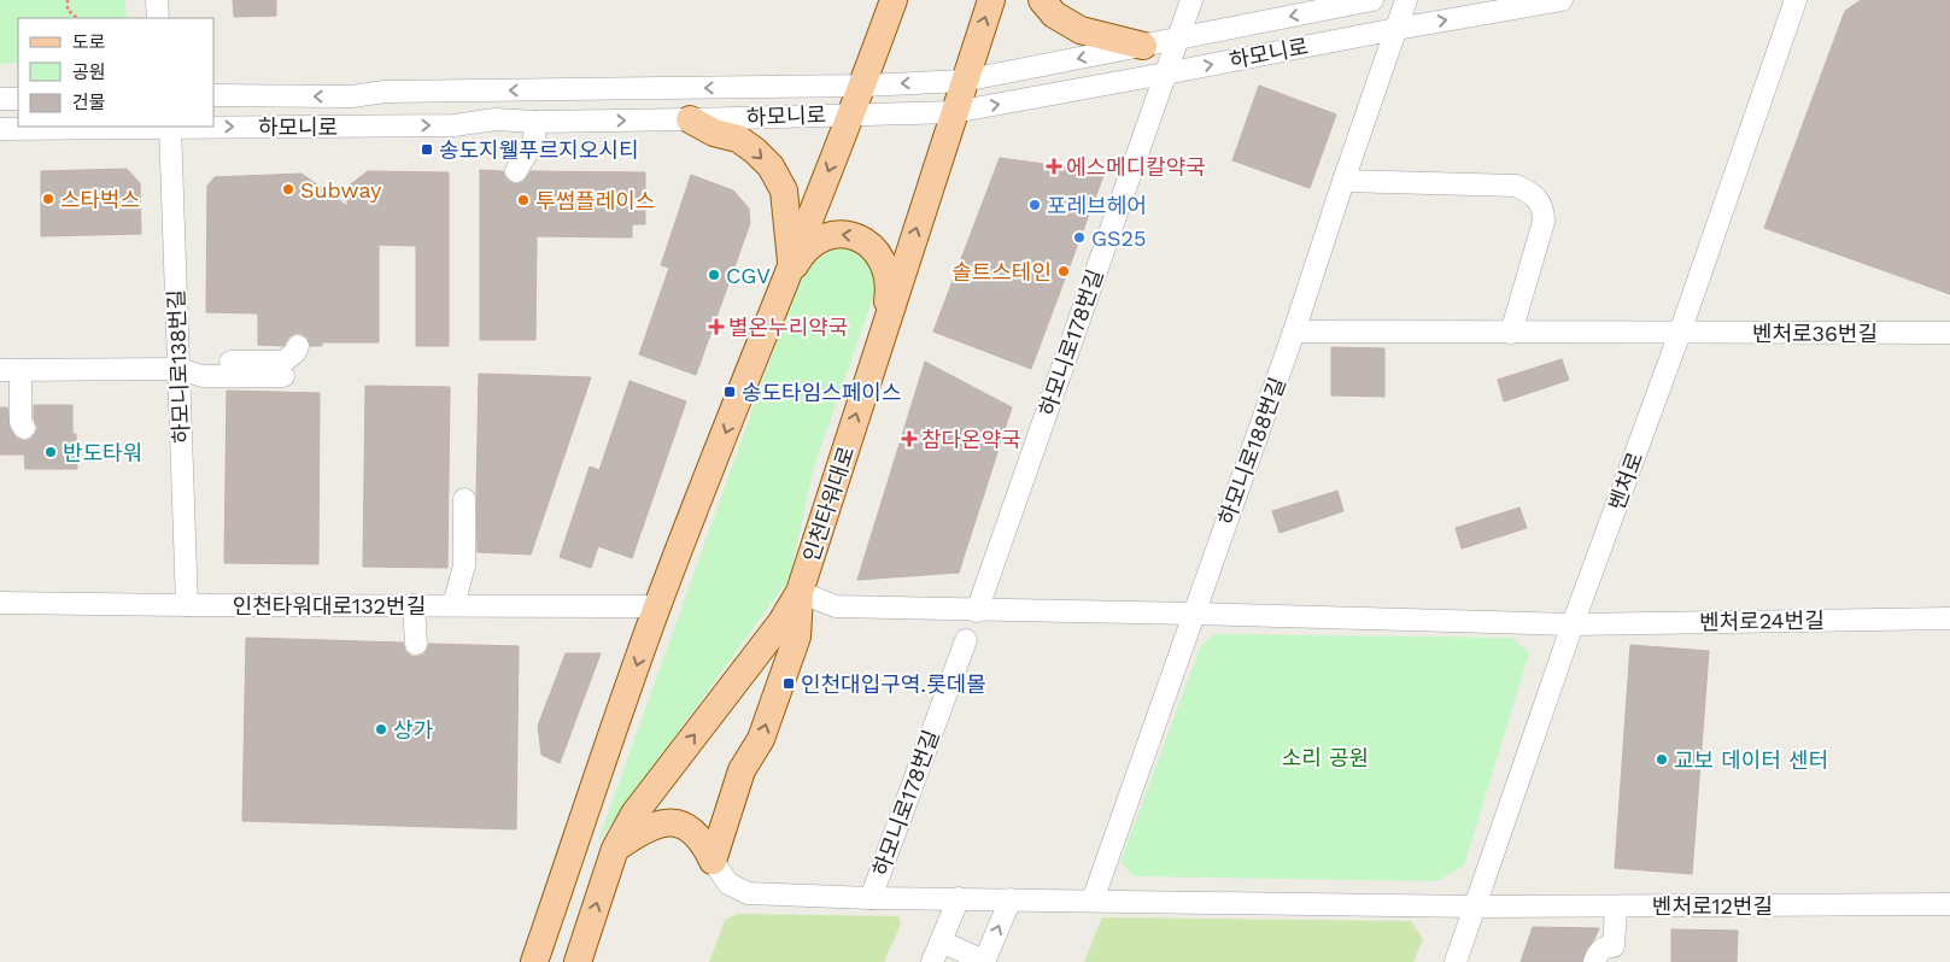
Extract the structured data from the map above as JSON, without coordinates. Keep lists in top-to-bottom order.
{
  "streets": {
    "main road": ["인천타워대로"],
    "street": [
      "하모니로",
      "벤처로36번길",
      "하모니로178번길",
      "하모니로138번길",
      "하모니로188번길",
      "벤처로",
      "인천타워대로132번길",
      "벤처로24번길",
      "벤처로12번길"
    ]
  },
  "crossings": [
    ["하모니로", "하모니로178번길"],
    ["하모니로", "하모니로138번길"],
    ["하모니로", "하모니로188번길"],
    ["하모니로", "인천타워대로"],
    ["벤처로36번길", "하모니로188번길"],
    ["벤처로36번길", "벤처로"],
    ["하모니로178번길", "벤처로24번길"],
    ["하모니로178번길", "벤처로12번길"],
    ["하모니로138번길", "인천타워대로132번길"],
    ["하모니로188번길", "벤처로24번길"],
    ["하모니로188번길", "벤처로12번길"],
    ["벤처로", "벤처로24번길"],
    ["벤처로", "벤처로12번길"],
    ["인천타워대로", "벤처로24번길"]
  ],
  "parks": ["소리 공원"],
  "places": {
    "transit": ["송도지웰푸르지오시티", "송도타임스페이스", "인천대입구역.롯데몰"],
    "health": ["에스메디칼약국", "별온누리약국", "참다온약국"],
    "other": [
      "Subway",
      "스타벅스",
      "투썸플레이스",
      "포레브헤어",
      "GS25",
      "솔트스테인",
      "CGV",
      "반도타워",
      "상가",
      "교보 데이터 센터"
    ]
  },
  "legend": ["도로", "공원", "건물"]
}
